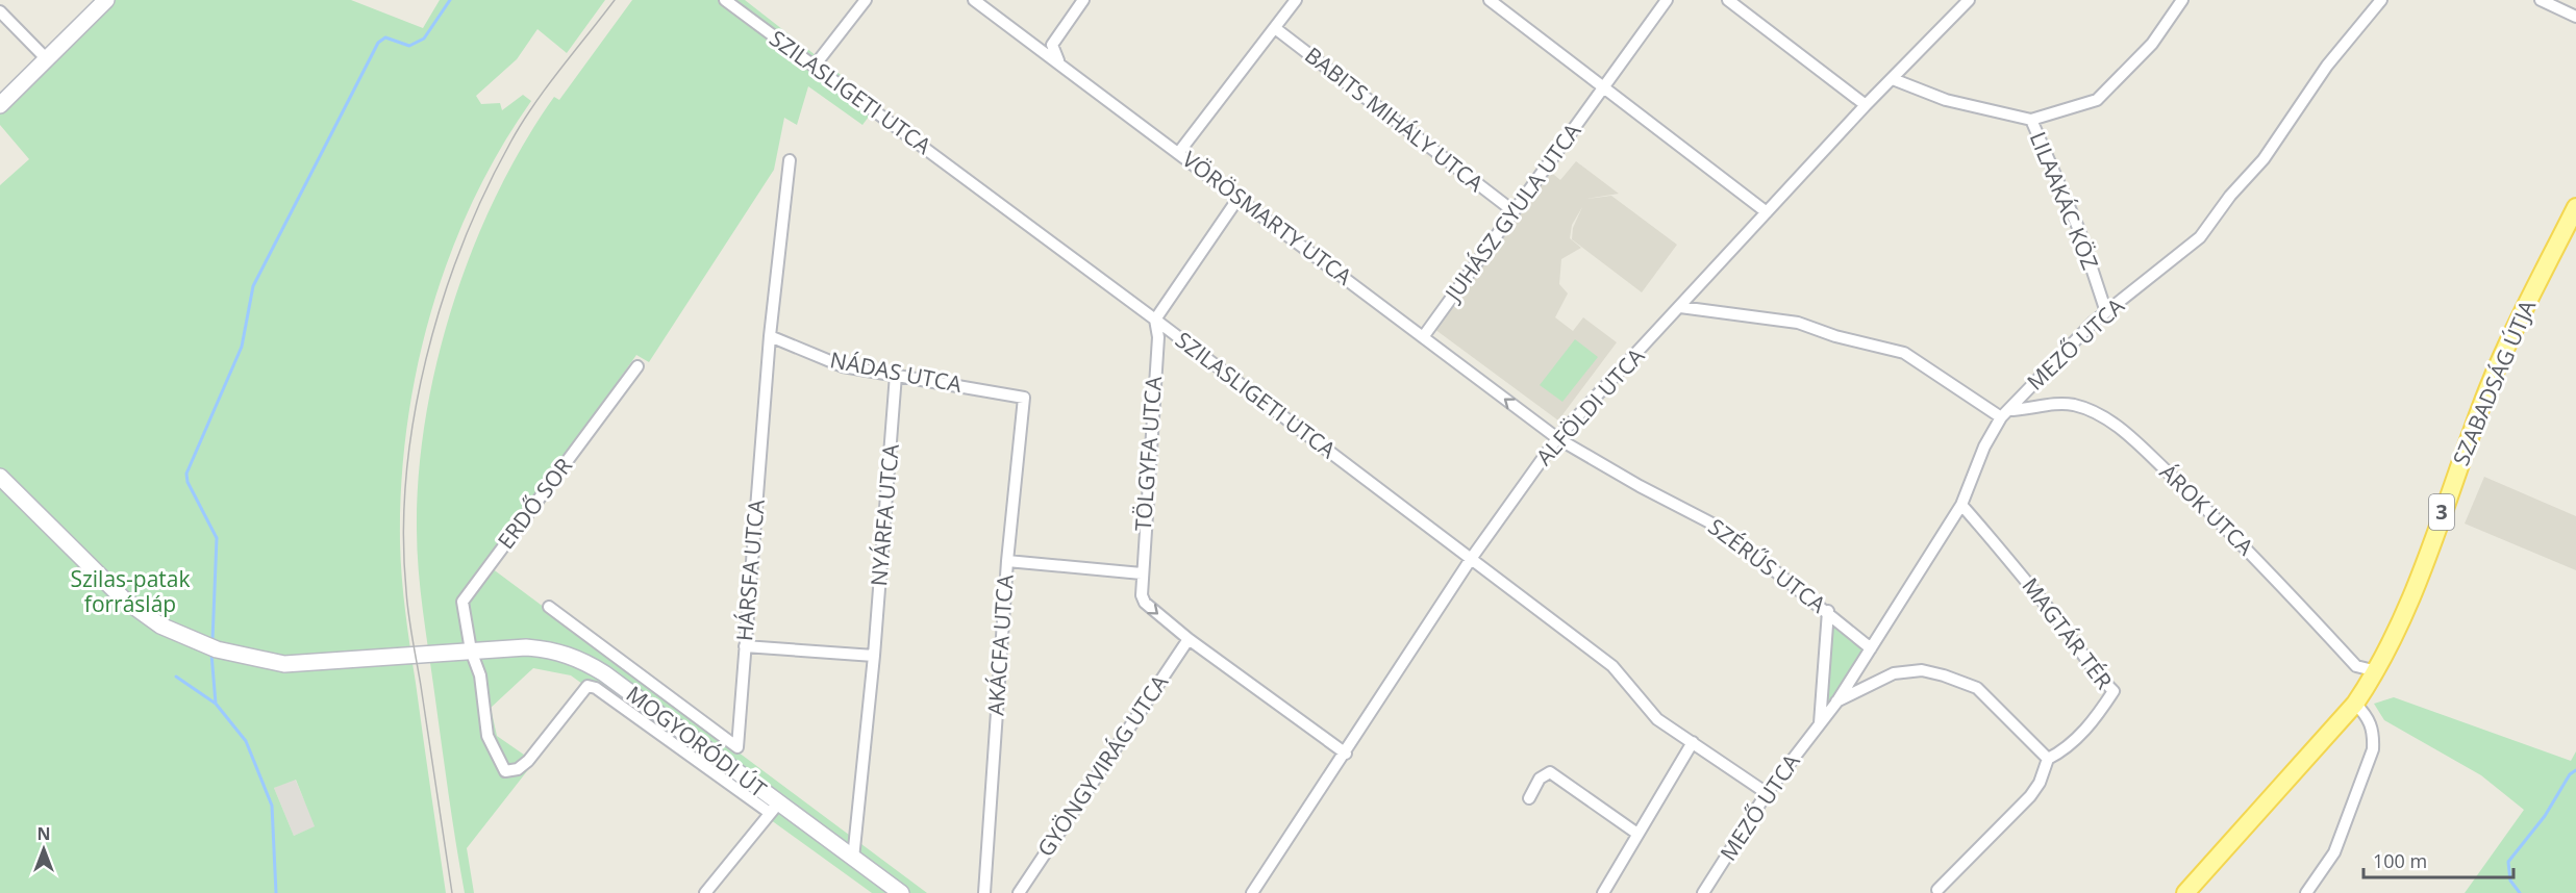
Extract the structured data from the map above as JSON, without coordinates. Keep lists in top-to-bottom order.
{
  "streets": {
    "main road": ["SZABADSÁG ÚTJA", "3"],
    "street": [
      "SZILASLIGETI UTCA",
      "BABITS MIHÁLY UTCA",
      "LILAAKÁC KÖZ",
      "JUHÁSZ GYULA UTCA",
      "VÖRÖSMARTY UTCA",
      "MEZŐ UTCA",
      "NÁDAS UTCA",
      "ALFÖLDI UTCA",
      "TÖLGYFA UTCA",
      "ERDŐ SOR",
      "ÁROK UTCA",
      "NYÁRFA UTCA",
      "SZÉRŰS UTCA",
      "HÁRSFA UTCA",
      "MAGTÁR TÉR",
      "AKÁCFA UTCA",
      "MOGYORÓDI ÚT",
      "GYÖNGYVIRÁG UTCA"
    ]
  },
  "crossings": [
    ["SZILASLIGETI UTCA", "MEZŐ UTCA"],
    ["SZILASLIGETI UTCA", "ALFÖLDI UTCA"],
    ["SZILASLIGETI UTCA", "TÖLGYFA UTCA"],
    ["BABITS MIHÁLY UTCA", "JUHÁSZ GYULA UTCA"],
    ["LILAAKÁC KÖZ", "MEZŐ UTCA"],
    ["LILAAKÁC KÖZ", "ALFÖLDI UTCA"],
    ["JUHÁSZ GYULA UTCA", "VÖRÖSMARTY UTCA"],
    ["VÖRÖSMARTY UTCA", "ALFÖLDI UTCA"],
    ["VÖRÖSMARTY UTCA", "SZÉRŰS UTCA"],
    ["MEZŐ UTCA", "ÁROK UTCA"],
    ["MEZŐ UTCA", "SZÉRŰS UTCA"],
    ["MEZŐ UTCA", "MAGTÁR TÉR"],
    ["NÁDAS UTCA", "NYÁRFA UTCA"],
    ["NÁDAS UTCA", "HÁRSFA UTCA"],
    ["NÁDAS UTCA", "AKÁCFA UTCA"],
    ["SZABADSÁG ÚTJA", "ÁROK UTCA"],
    ["ALFÖLDI UTCA", "TÖLGYFA UTCA"],
    ["ALFÖLDI UTCA", "SZÉRŰS UTCA"],
    ["TÖLGYFA UTCA", "GYÖNGYVIRÁG UTCA"],
    ["ERDŐ SOR", "MOGYORÓDI ÚT"],
    ["NYÁRFA UTCA", "MOGYORÓDI ÚT"]
  ],
  "parks": ["Szilas-patak forrásláp"],
  "scale_bar": "100 m",
  "north": "top"
}
